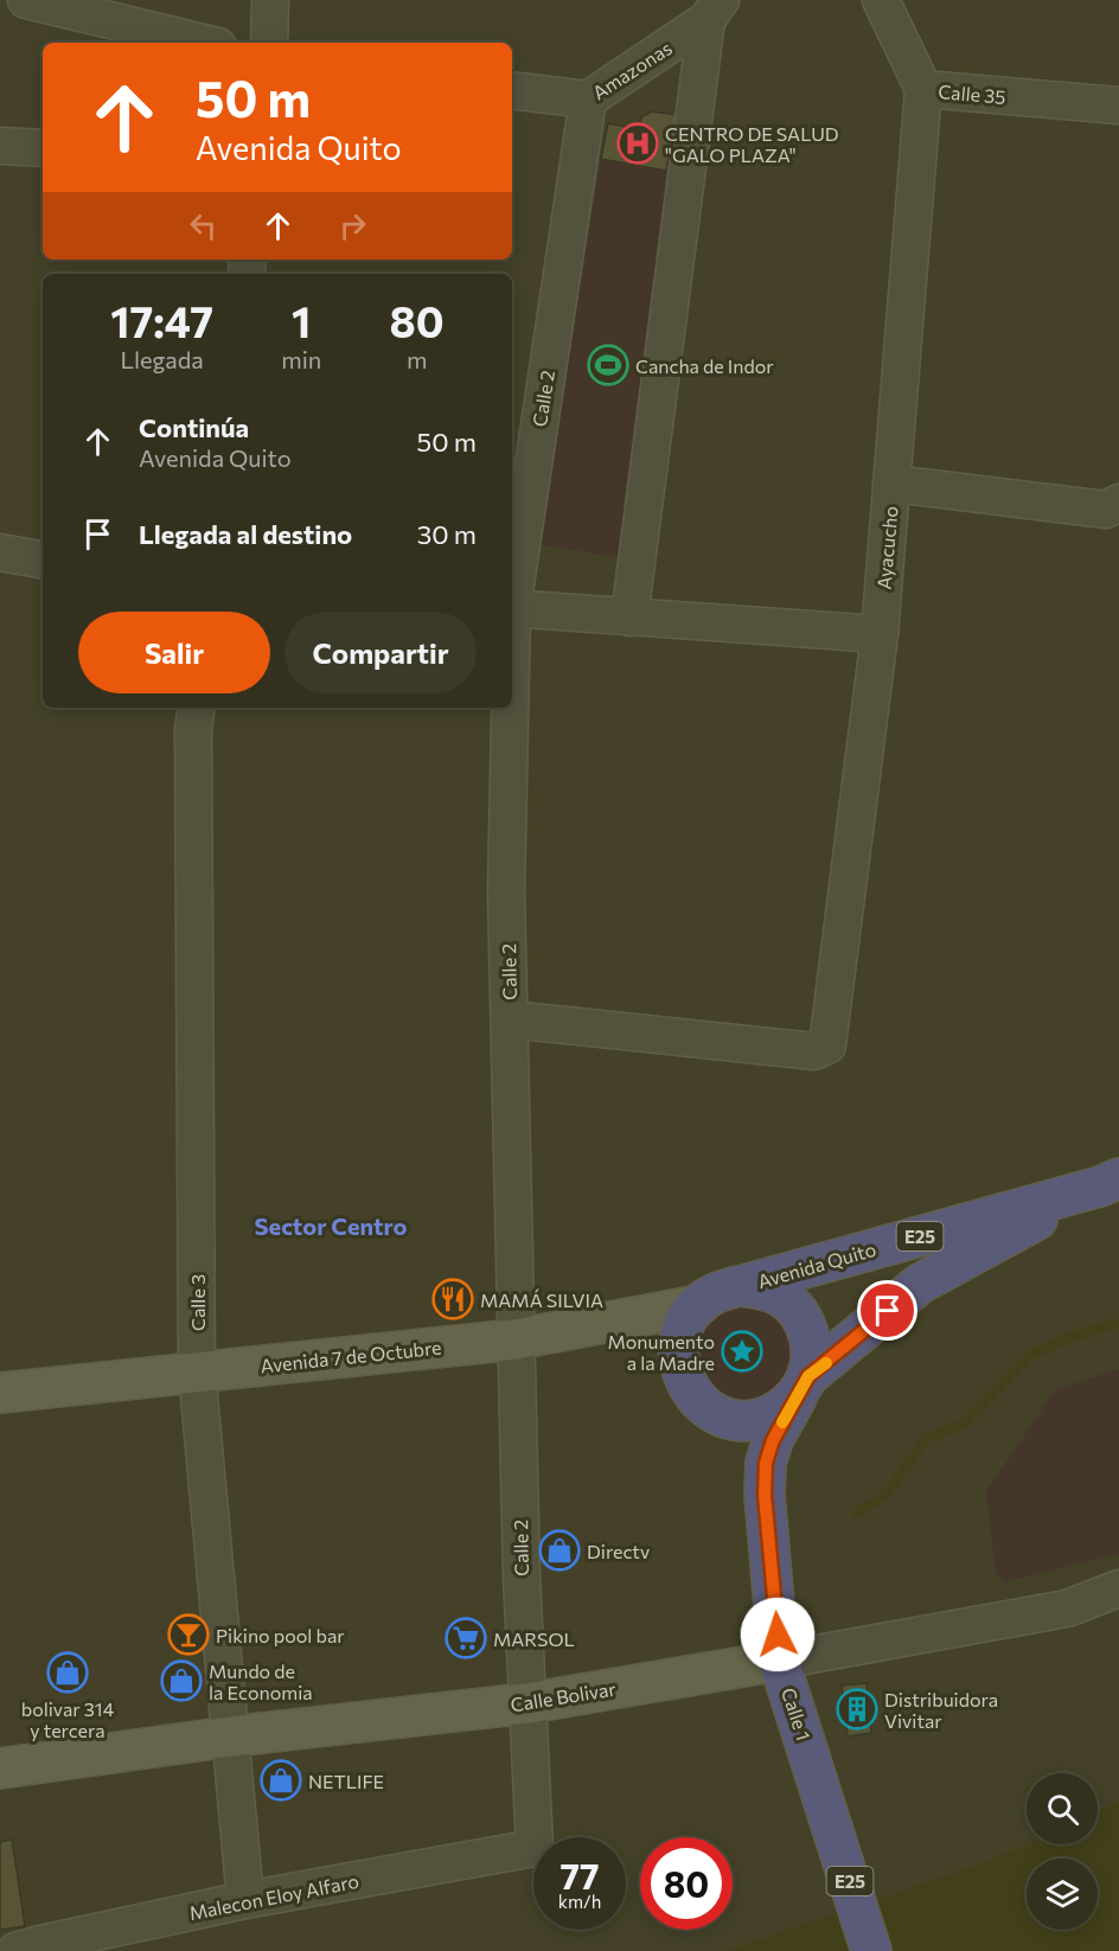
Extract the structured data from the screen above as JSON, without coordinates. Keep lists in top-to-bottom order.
{
  "streets": {
    "highway": ["E25", "Avenida Quito", "Calle 1"],
    "main road": ["Avenida 7 de Octubre", "Calle Bolivar"],
    "street": [
      "Amazonas",
      "Calle 35",
      "Calle 2",
      "Ayacucho",
      "Calle 3",
      "Malecon Eloy Alfaro"
    ]
  },
  "crossings": [
    ["Amazonas", "Calle 2"],
    ["Calle 35", "Ayacucho"],
    ["Calle 2", "Ayacucho"],
    ["Calle 2", "Avenida 7 de Octubre"],
    ["Calle 2", "Calle Bolivar"],
    ["E25", "Avenida Quito"],
    ["E25", "Avenida 7 de Octubre"],
    ["E25", "Calle 1"],
    ["Avenida Quito", "Avenida 7 de Octubre"],
    ["Avenida Quito", "Calle 1"],
    ["Calle 3", "Avenida 7 de Octubre"],
    ["Calle 3", "Calle Bolivar"],
    ["Calle 3", "Malecon Eloy Alfaro"],
    ["Avenida 7 de Octubre", "Calle 1"],
    ["Calle Bolivar", "Calle 1"]
  ],
  "districts": ["Sector Centro"],
  "places": {
    "hospital": ["CENTRO DE SALUD \"GALO PLAZA\""],
    "sports": ["Cancha de Indor"],
    "restaurant": ["MAMÁ SILVIA"],
    "place": ["Monumento a la Madre"],
    "shop": [
      "Directv",
      "bolivar 314 y tercera",
      "Mundo de la Economia",
      "NETLIFE"
    ],
    "bar": ["Pikino pool bar"],
    "supermarket": ["MARSOL"],
    "building": ["Distribuidora Vivitar"]
  },
  "page": {
    "turn": ["50 m", "Avenida Quito"],
    "eta": [
      "17:47",
      "Llegada",
      "1",
      "min",
      "80",
      "m"
    ],
    "list": [
      {
        "name": "Continúa",
        "note": "Avenida Quito",
        "value": "50 m"
      },
      {
        "name": "Llegada al destino",
        "value": "30 m"
      }
    ],
    "buttons": ["Salir", "Compartir"],
    "speed": "77 km/h",
    "limit": "80"
  }
}
